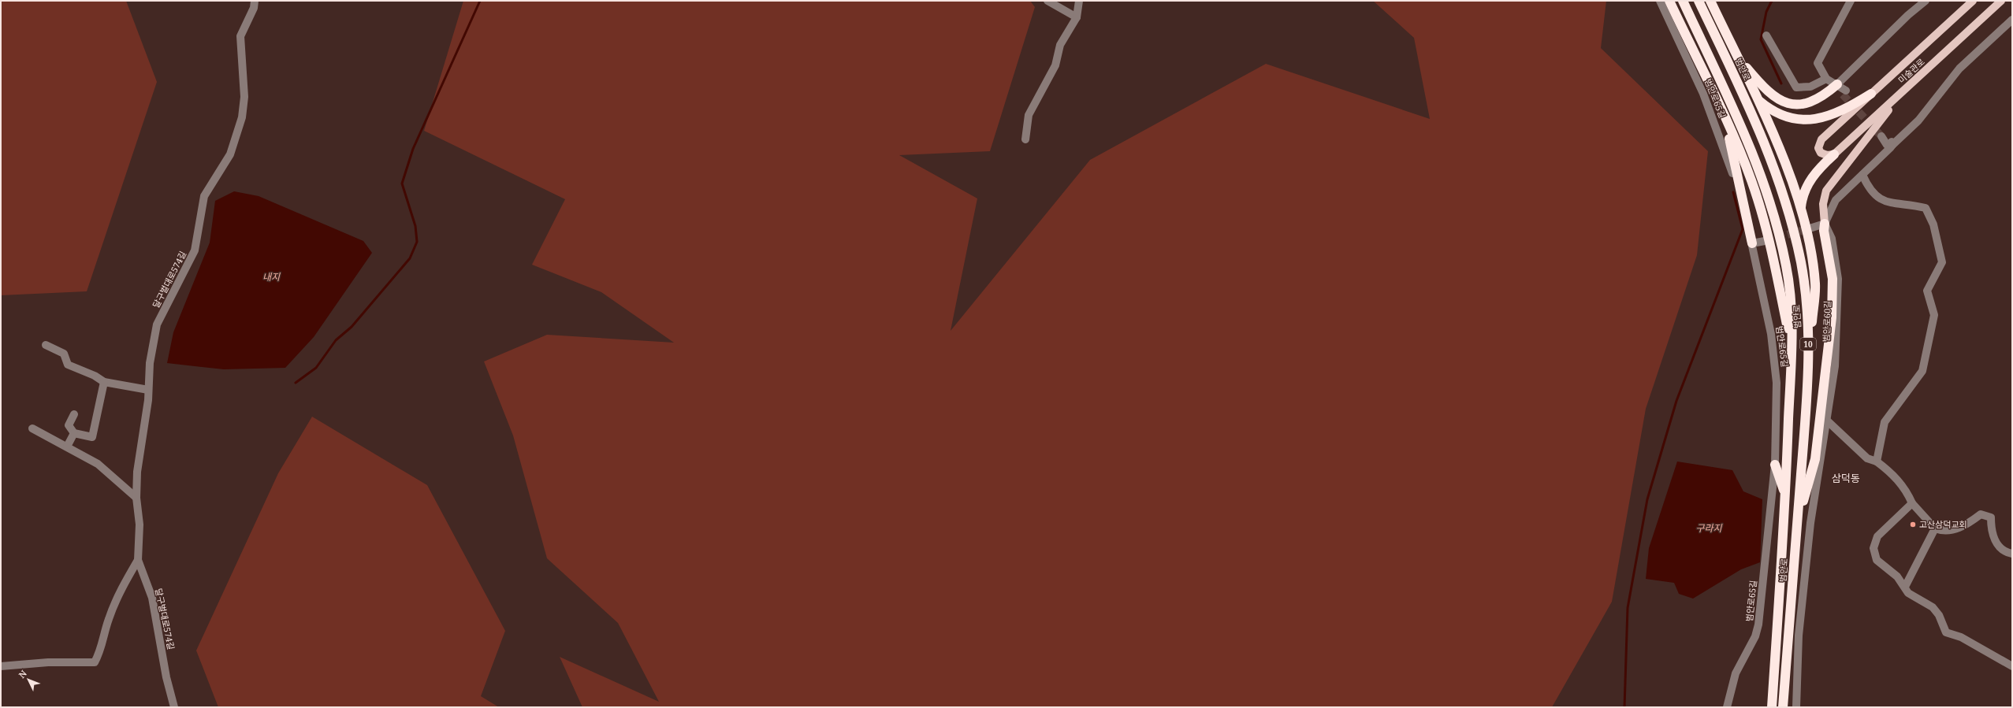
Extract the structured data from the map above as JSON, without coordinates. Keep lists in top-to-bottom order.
{
  "streets": {
    "highway": ["범안로", "10"],
    "main road": ["미술관로"],
    "street": ["범안로65길", "달구벌대로574길", "범안로60길"]
  },
  "districts": ["삼덕동"],
  "water": ["내지", "구라지"],
  "places": ["고산삼덕교회"],
  "north": "top left"
}
